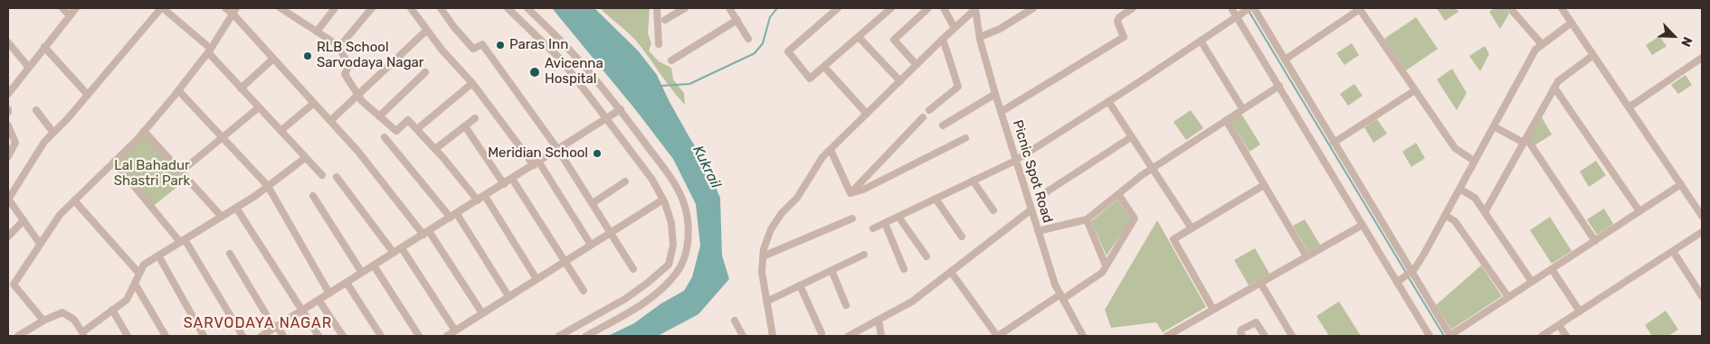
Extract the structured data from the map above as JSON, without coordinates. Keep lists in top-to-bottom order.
{
  "streets": {
    "street": ["Picnic Spot Road"]
  },
  "districts": ["SARVODAYA NAGAR"],
  "water": ["Kukrail"],
  "parks": ["Lal Bahadur Shastri Park"],
  "places": [
    "Paras Inn",
    "RLB School Sarvodaya Nagar",
    "Avicenna Hospital",
    "Meridian School"
  ],
  "north": "bottom right"
}
